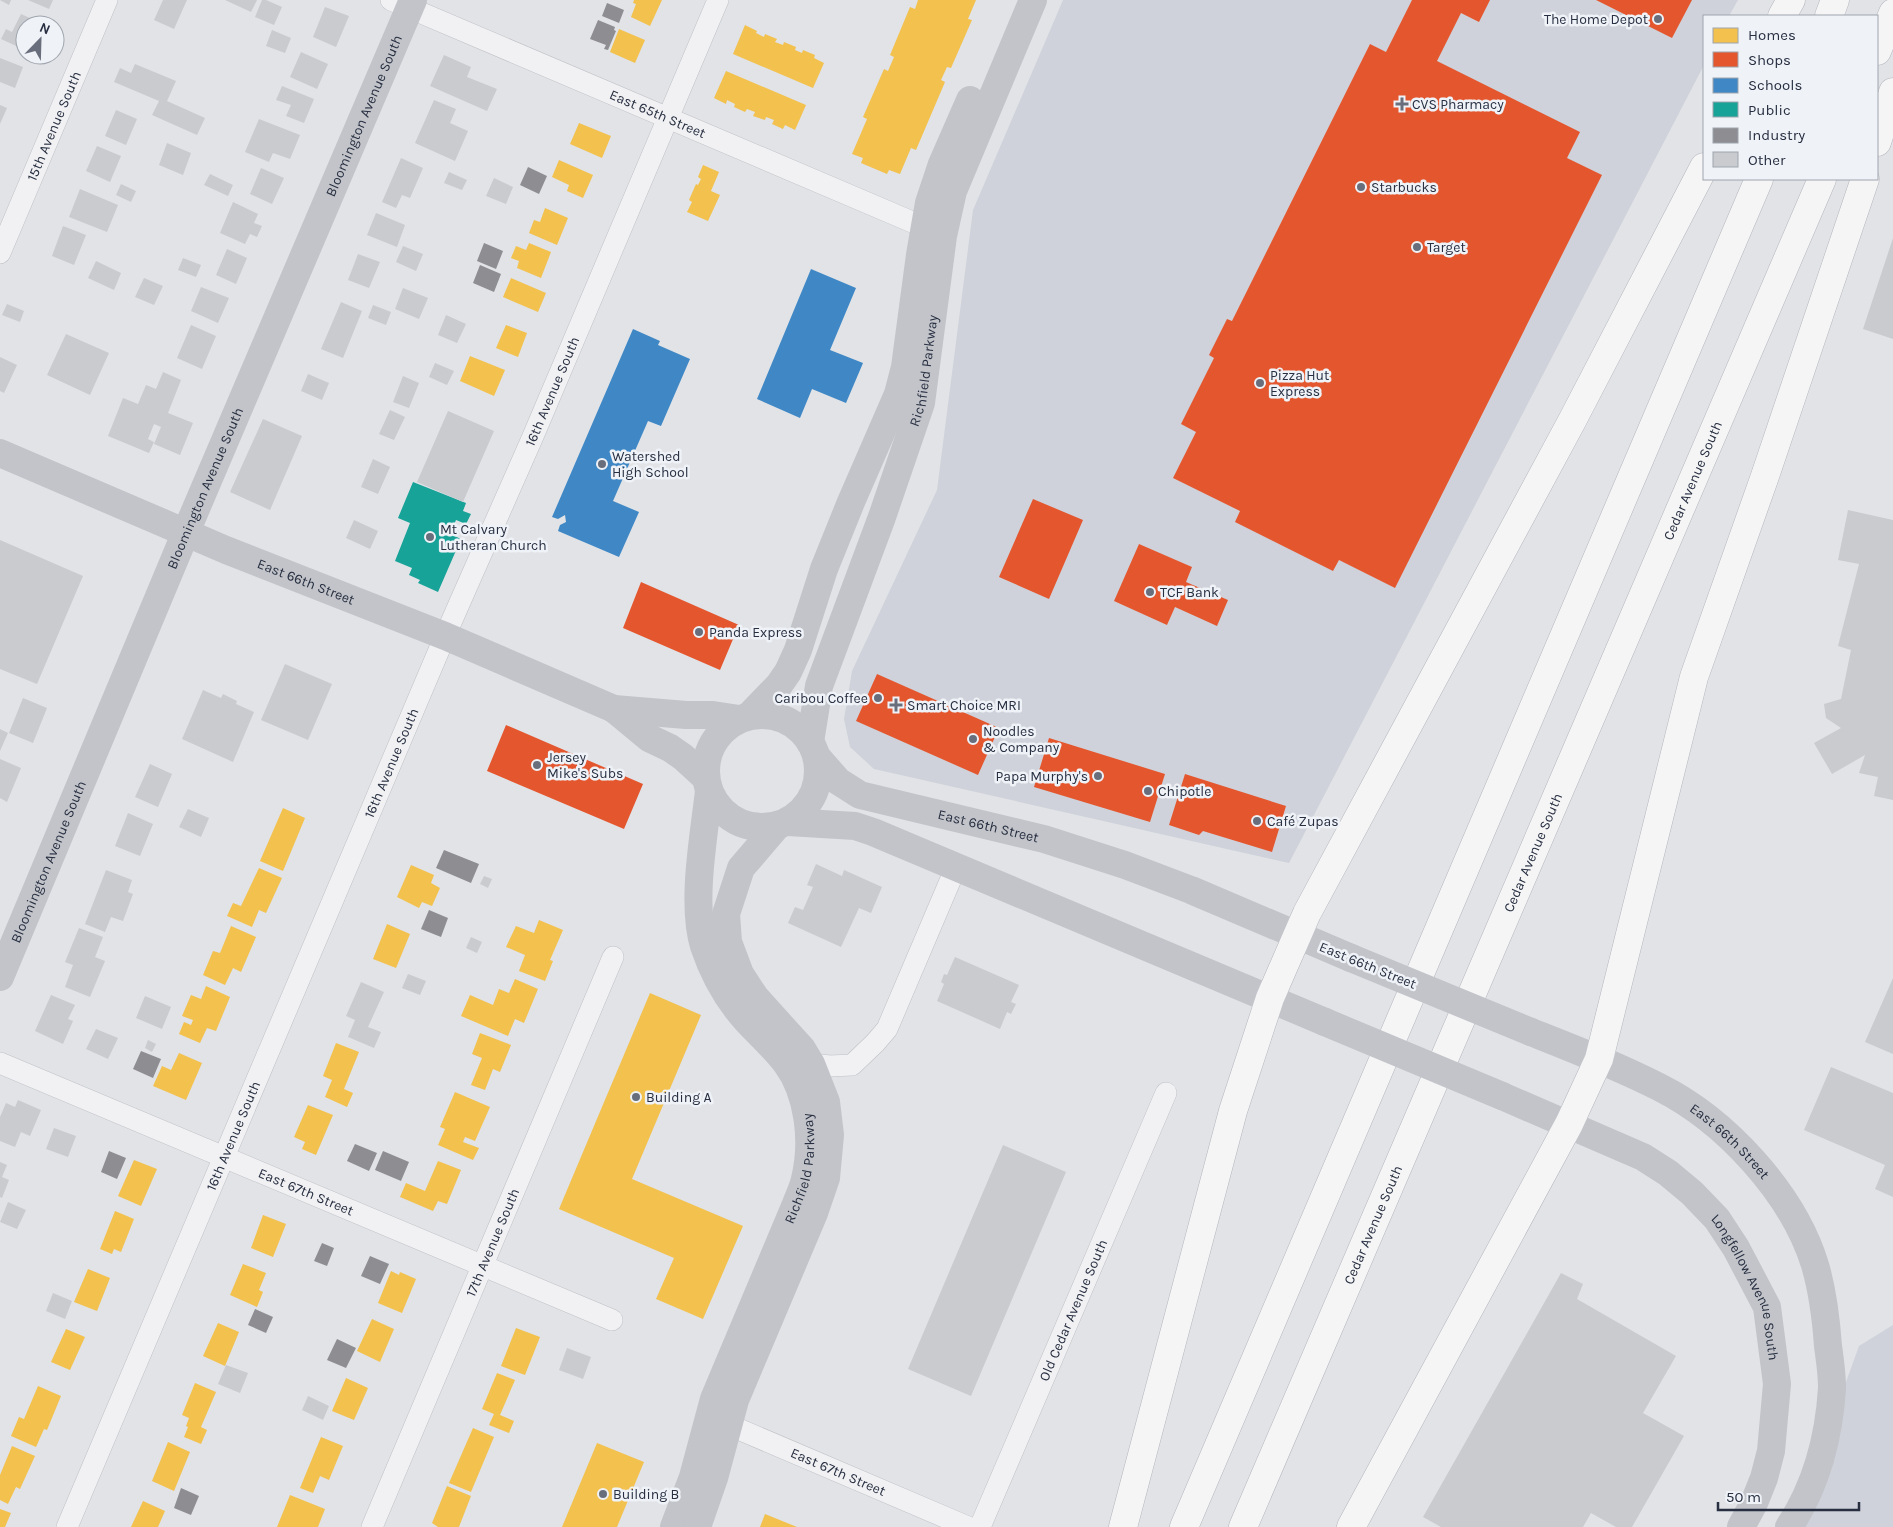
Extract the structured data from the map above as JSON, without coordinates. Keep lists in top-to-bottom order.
{
  "streets": {
    "highway": ["Cedar Avenue South"],
    "street": [
      "East 65th Street",
      "Bloomington Avenue South",
      "15th Avenue South",
      "Richfield Parkway",
      "16th Avenue South",
      "East 66th Street",
      "East 67th Street",
      "17th Avenue South",
      "Longfellow Avenue South",
      "Old Cedar Avenue South"
    ]
  },
  "crossings": [
    ["East 65th Street", "Bloomington Avenue South"],
    ["East 65th Street", "Richfield Parkway"],
    ["East 65th Street", "16th Avenue South"],
    ["Bloomington Avenue South", "East 66th Street"],
    ["Richfield Parkway", "East 66th Street"],
    ["Richfield Parkway", "East 67th Street"],
    ["16th Avenue South", "East 66th Street"],
    ["16th Avenue South", "East 67th Street"],
    ["East 67th Street", "17th Avenue South"]
  ],
  "places": {
    "other": [
      "The Home Depot",
      "Starbucks",
      "Target",
      "Pizza Hut Express",
      "Watershed High School",
      "Mt Calvary Lutheran Church",
      "TCF Bank",
      "Panda Express",
      "Caribou Coffee",
      "Noodles & Company",
      "Jersey Mike's Subs",
      "Papa Murphy's",
      "Chipotle",
      "Café Zupas",
      "Building A",
      "Building B"
    ],
    "health": ["CVS Pharmacy", "Smart Choice MRI"]
  },
  "legend": [
    "Homes",
    "Shops",
    "Schools",
    "Public",
    "Industry",
    "Other"
  ],
  "scale_bar": "50 m",
  "north": "top right"
}
